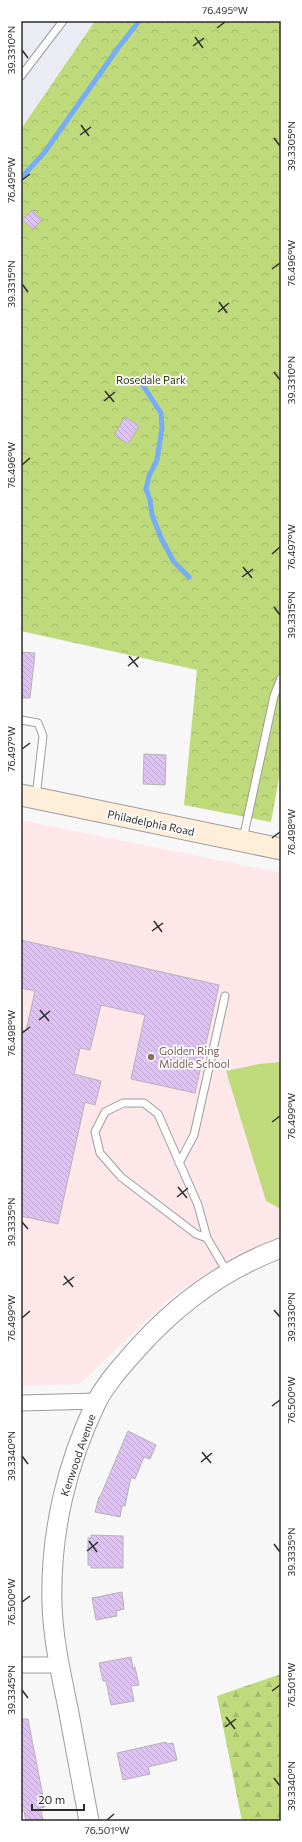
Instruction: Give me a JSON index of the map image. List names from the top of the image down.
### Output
{
  "streets": {
    "main road": ["Philadelphia Road"],
    "street": ["Kenwood Avenue"]
  },
  "parks": ["Rosedale Park"],
  "places": ["Golden Ring Middle School"],
  "scale_bar": "20 m",
  "coordinates": [
    "76.495°W",
    "39.3310°N",
    "39.3305°N",
    "76.496°W",
    "39.3315°N",
    "76.497°W",
    "76.498°W",
    "76.499°W",
    "39.3335°N",
    "39.3330°N",
    "76.500°W",
    "39.3340°N",
    "76.501°W",
    "39.3345°N"
  ]
}
